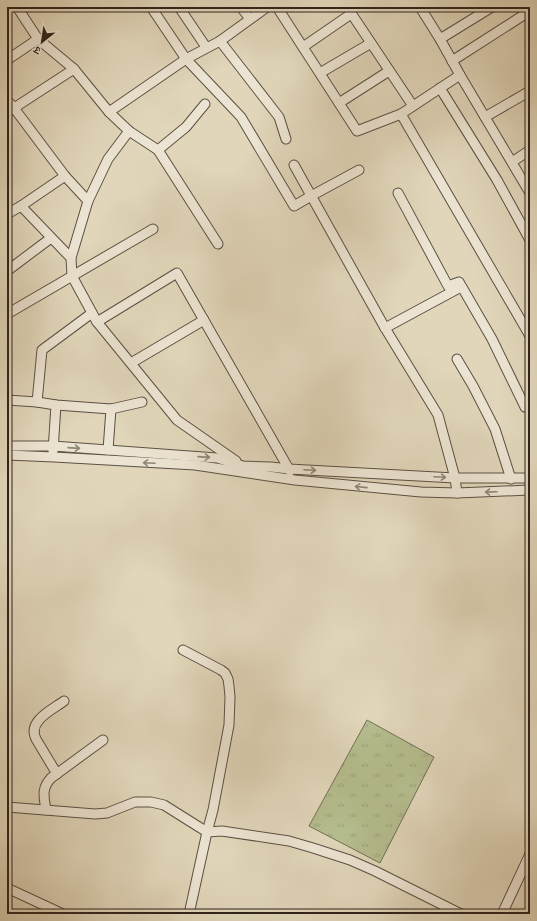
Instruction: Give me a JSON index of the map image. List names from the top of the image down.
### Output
{
  "north": "bottom left"
}
